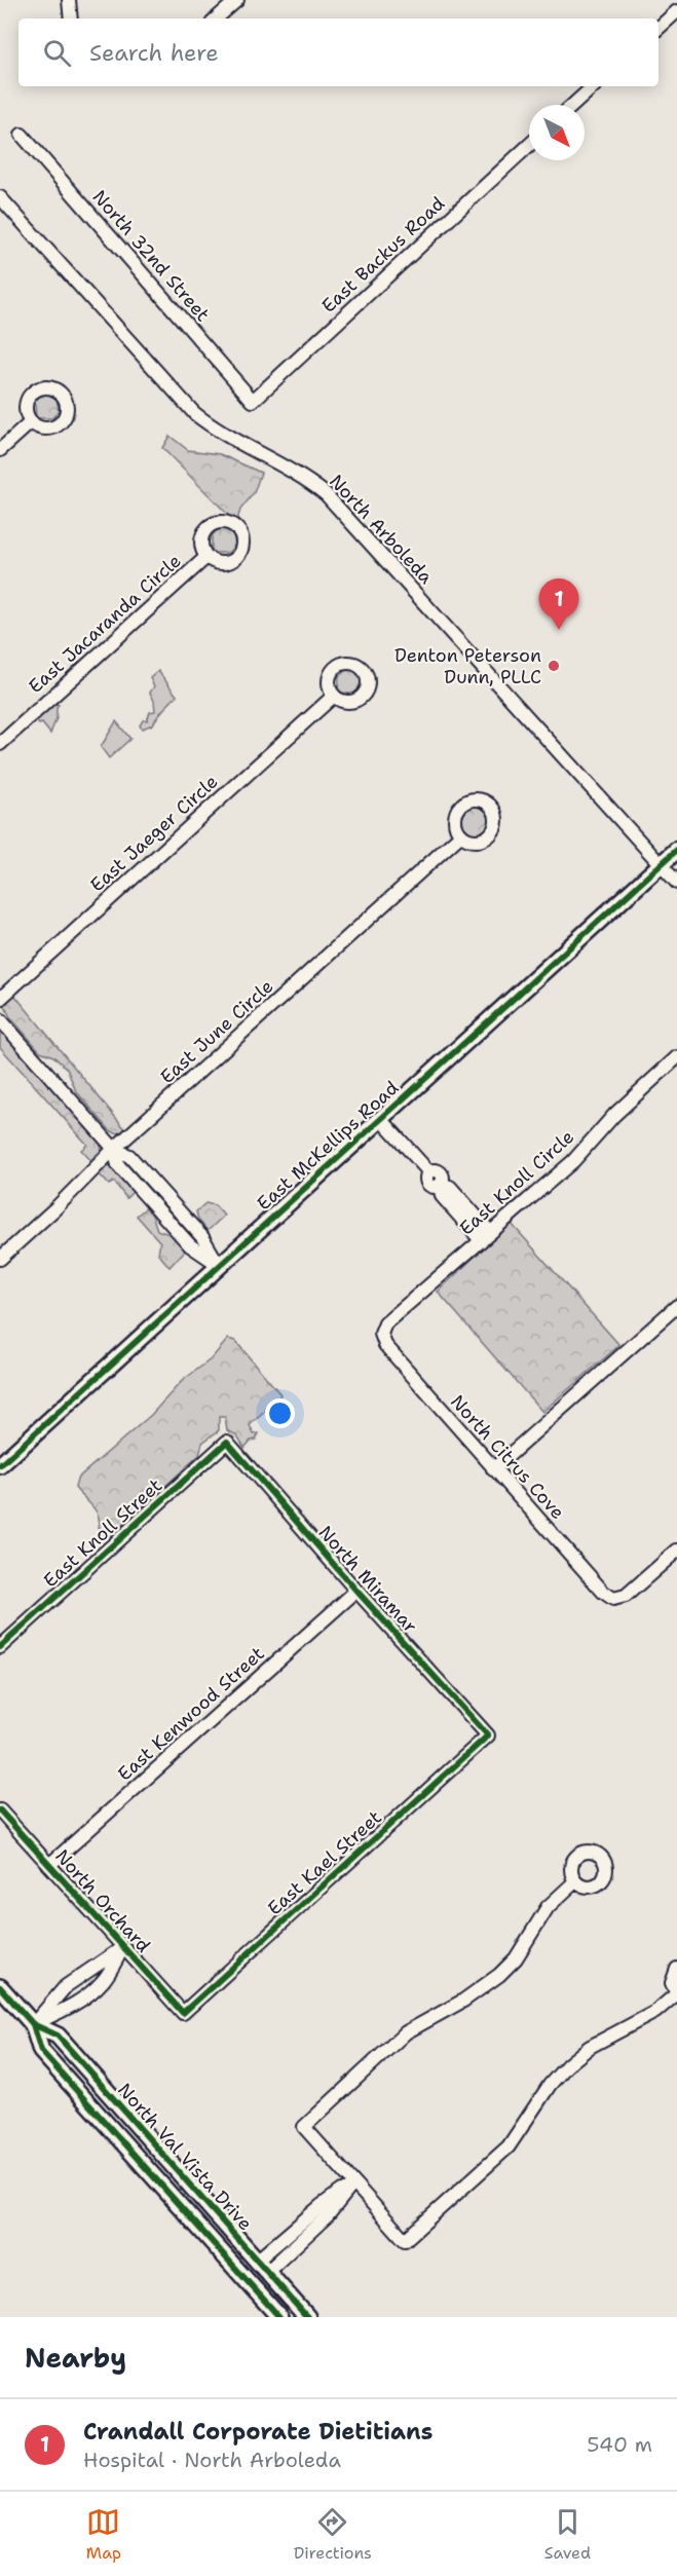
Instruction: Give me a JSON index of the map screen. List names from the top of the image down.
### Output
{
  "streets": {
    "main road": ["East McKellips Road", "North Val Vista Drive"],
    "street": [
      "East Backus Road",
      "North 32nd Street",
      "North Arboleda",
      "East Jacaranda Circle",
      "East Jaeger Circle",
      "East June Circle",
      "East Knoll Circle",
      "North Citrus Cove",
      "East Knoll Street",
      "North Miramar",
      "East Kenwood Street",
      "East Kael Street",
      "North Orchard"
    ]
  },
  "crossings": [
    ["East Backus Road", "North 32nd Street"],
    ["North Arboleda", "East McKellips Road"],
    ["East Knoll Circle", "North Citrus Cove"],
    ["East Knoll Street", "North Miramar"],
    ["North Miramar", "East Kenwood Street"],
    ["North Miramar", "East Kael Street"],
    ["East Kenwood Street", "North Orchard"],
    ["East Kael Street", "North Orchard"]
  ],
  "places": ["Denton Peterson Dunn, PLLC"],
  "north": "bottom right",
  "page": {
    "search": "Search here",
    "pins": "1",
    "heading": "Nearby",
    "list": [
      {
        "mark": "1",
        "name": "Crandall Corporate Dietitians",
        "note": "Hospital · North Arboleda",
        "value": "540 m"
      }
    ],
    "nav": ["Map", "Directions", "Saved"]
  }
}
